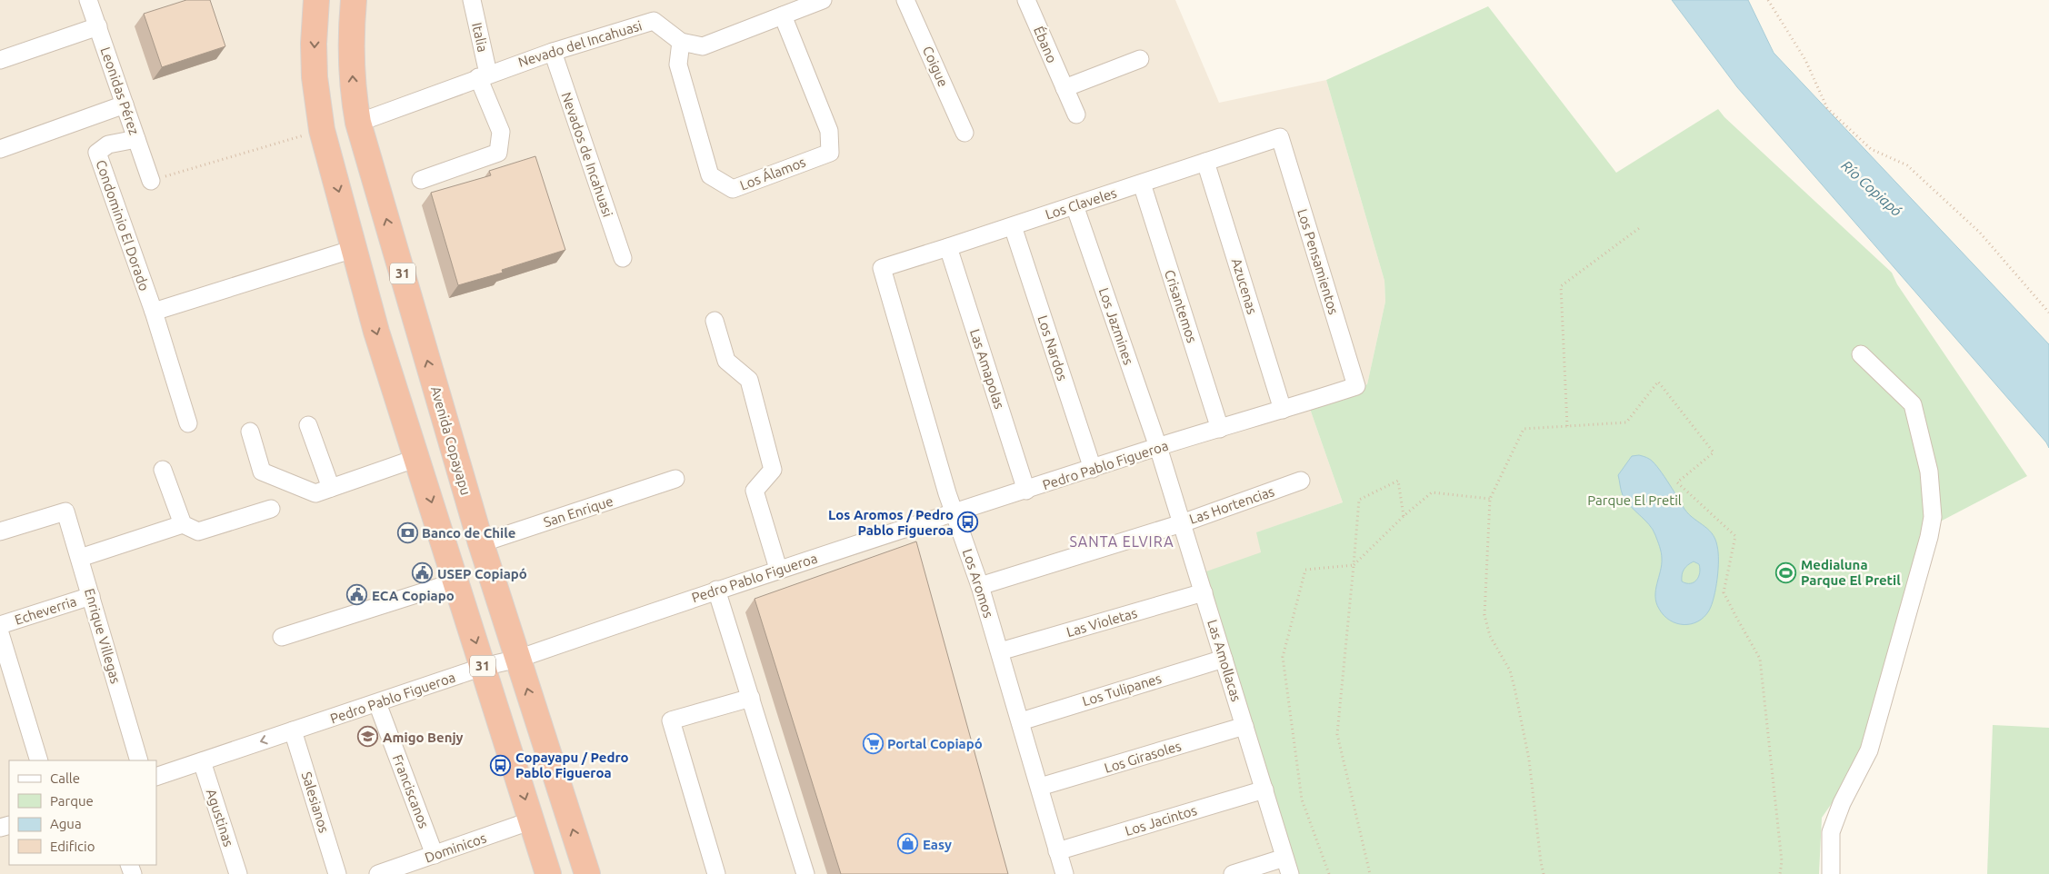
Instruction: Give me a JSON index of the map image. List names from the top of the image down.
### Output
{
  "streets": {
    "highway": ["31", "Avenida Copayapu"],
    "street": [
      "Italia",
      "Nevado del Incahuasi",
      "Ébano",
      "Coigue",
      "Leonidas Pérez",
      "Nevados de Incahuasi",
      "Los Álamos",
      "Los Claveles",
      "Condominio El Dorado",
      "Los Pensamientos",
      "Azucenas",
      "Crisantemos",
      "Los Jazmines",
      "Los Nardos",
      "Las Amapolas",
      "Pedro Pablo Figueroa",
      "Las Hortencias",
      "San Enrique",
      "Los Aromos",
      "Echeverria",
      "Las Violetas",
      "Enrique Villegas",
      "Las Amollacas",
      "Los Tulipanes",
      "Los Girasoles",
      "Franciscanos",
      "Salesianos",
      "Agustinas",
      "Los Jacintos",
      "Dominicos"
    ]
  },
  "crossings": [
    ["Italia", "Nevado del Incahuasi"],
    ["Nevado del Incahuasi", "Nevados de Incahuasi"],
    ["Nevado del Incahuasi", "Los Álamos"],
    ["Nevado del Incahuasi", "Avenida Copayapu"],
    ["Leonidas Pérez", "Condominio El Dorado"],
    ["Los Claveles", "Los Pensamientos"],
    ["Los Claveles", "Azucenas"],
    ["Los Claveles", "Crisantemos"],
    ["Los Claveles", "Los Jazmines"],
    ["Los Claveles", "Los Nardos"],
    ["Los Claveles", "Las Amapolas"],
    ["Los Claveles", "Los Aromos"],
    ["Los Pensamientos", "Pedro Pablo Figueroa"],
    ["31", "Pedro Pablo Figueroa"],
    ["31", "Dominicos"],
    ["Azucenas", "Pedro Pablo Figueroa"],
    ["Crisantemos", "Pedro Pablo Figueroa"],
    ["Los Jazmines", "Pedro Pablo Figueroa"],
    ["Los Jazmines", "Las Amollacas"],
    ["Los Nardos", "Pedro Pablo Figueroa"],
    ["Las Amapolas", "Pedro Pablo Figueroa"],
    ["Avenida Copayapu", "Pedro Pablo Figueroa"],
    ["Avenida Copayapu", "San Enrique"],
    ["Pedro Pablo Figueroa", "Los Aromos"],
    ["Pedro Pablo Figueroa", "Las Amollacas"],
    ["Pedro Pablo Figueroa", "Franciscanos"],
    ["Pedro Pablo Figueroa", "Salesianos"],
    ["Pedro Pablo Figueroa", "Agustinas"],
    ["Las Hortencias", "Los Aromos"],
    ["Las Hortencias", "Las Amollacas"],
    ["Los Aromos", "Las Violetas"],
    ["Los Aromos", "Los Tulipanes"],
    ["Los Aromos", "Los Girasoles"],
    ["Los Aromos", "Los Jacintos"],
    ["Echeverria", "Enrique Villegas"],
    ["Las Violetas", "Las Amollacas"],
    ["Las Amollacas", "Los Tulipanes"],
    ["Las Amollacas", "Los Girasoles"],
    ["Las Amollacas", "Los Jacintos"],
    ["Franciscanos", "Dominicos"]
  ],
  "districts": ["SANTA ELVIRA"],
  "water": ["Río Copiapó"],
  "parks": ["Parque El Pretil"],
  "places": {
    "bus stop": ["Los Aromos / Pedro Pablo Figueroa", "Copayapu / Pedro Pablo Figueroa"],
    "bank": ["Banco de Chile"],
    "sports": ["Medialuna Parque El Pretil"],
    "public building": ["USEP Copiapó", "ECA Copiapo"],
    "school or university": ["Amigo Benjy"],
    "supermarket": ["Portal Copiapó"],
    "shop": ["Easy"]
  },
  "legend": [
    "Calle",
    "Parque",
    "Agua",
    "Edificio"
  ]
}
